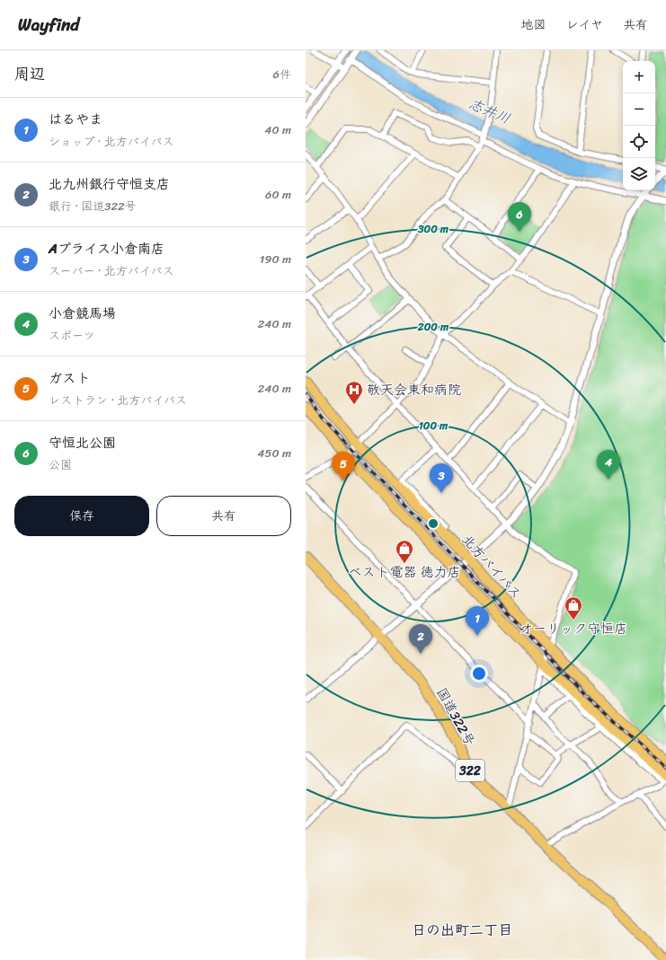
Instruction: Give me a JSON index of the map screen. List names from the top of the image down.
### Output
{
  "streets": {
    "highway": ["北方バイパス", "国道322号", "322"]
  },
  "districts": ["日の出町二丁目"],
  "water": ["志井川"],
  "places": {
    "hospital": ["敬天会東和病院"],
    "shop": ["ベスト電器 徳力店", "オーリック守恒店"]
  },
  "page": {
    "header": "Wayfind",
    "nav": ["地図", "レイヤ", "共有"],
    "heading": ["周辺", "6件"],
    "map_buttons": ["+", "−"],
    "list": [
      {
        "mark": "1",
        "name": "はるやま",
        "note": "ショップ · 北方バイパス",
        "value": "40 m"
      },
      {
        "mark": "2",
        "name": "北九州銀行守恒支店",
        "note": "銀行 · 国道322号",
        "value": "60 m"
      },
      {
        "mark": "3",
        "name": "Aプライス小倉南店",
        "note": "スーパー · 北方バイパス",
        "value": "190 m"
      },
      {
        "mark": "4",
        "name": "小倉競馬場",
        "note": "スポーツ",
        "value": "240 m"
      },
      {
        "mark": "5",
        "name": "ガスト",
        "note": "レストラン · 北方バイパス",
        "value": "240 m"
      },
      {
        "mark": "6",
        "name": "守恒北公園",
        "note": "公園",
        "value": "450 m"
      }
    ],
    "pins": [
      "6",
      "4",
      "5",
      "3",
      "1",
      "2"
    ],
    "buttons": ["保存", "共有"]
  },
  "rings": ["300 m", "200 m", "100 m"]
}
